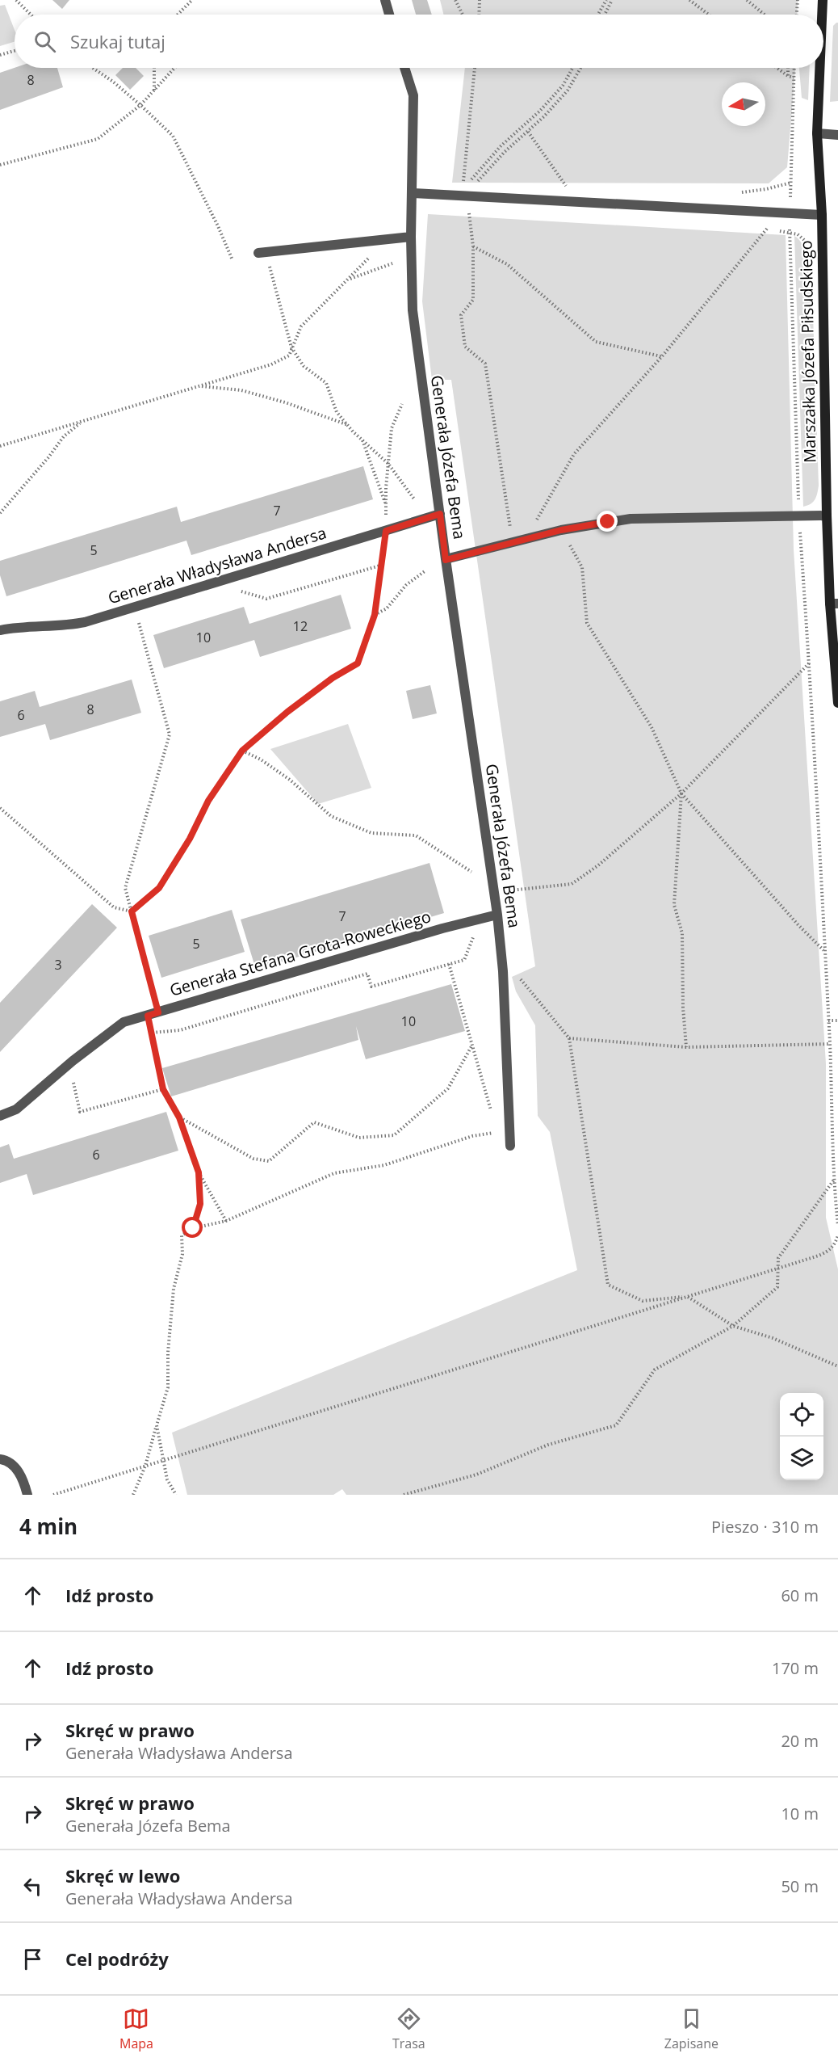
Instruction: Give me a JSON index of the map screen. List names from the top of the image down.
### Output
{
  "streets": {
    "street": [
      "Marszałka Józefa Piłsudskiego",
      "Generała Józefa Bema",
      "Generała Władysława Andersa",
      "Generała Stefana Grota-Roweckiego"
    ]
  },
  "crossings": [
    ["Generała Józefa Bema", "Generała Władysława Andersa"],
    ["Generała Józefa Bema", "Generała Stefana Grota-Roweckiego"]
  ],
  "house_numbers": [
    "8",
    "7",
    "5",
    "12",
    "10",
    "8",
    "6",
    "7",
    "5",
    "3",
    "10",
    "6"
  ],
  "north": "left",
  "page": {
    "search": "Szukaj tutaj",
    "heading": ["4 min", "Pieszo · 310 m"],
    "list": [
      ["Idź prosto", "60 m"],
      ["Idź prosto", "170 m"],
      ["Skręć w prawo", "Generała Władysława Andersa", "20 m"],
      ["Skręć w prawo", "Generała Józefa Bema", "10 m"],
      ["Skręć w lewo", "Generała Władysława Andersa", "50 m"],
      "Cel podróży"
    ],
    "nav": ["Mapa", "Trasa", "Zapisane"]
  }
}
